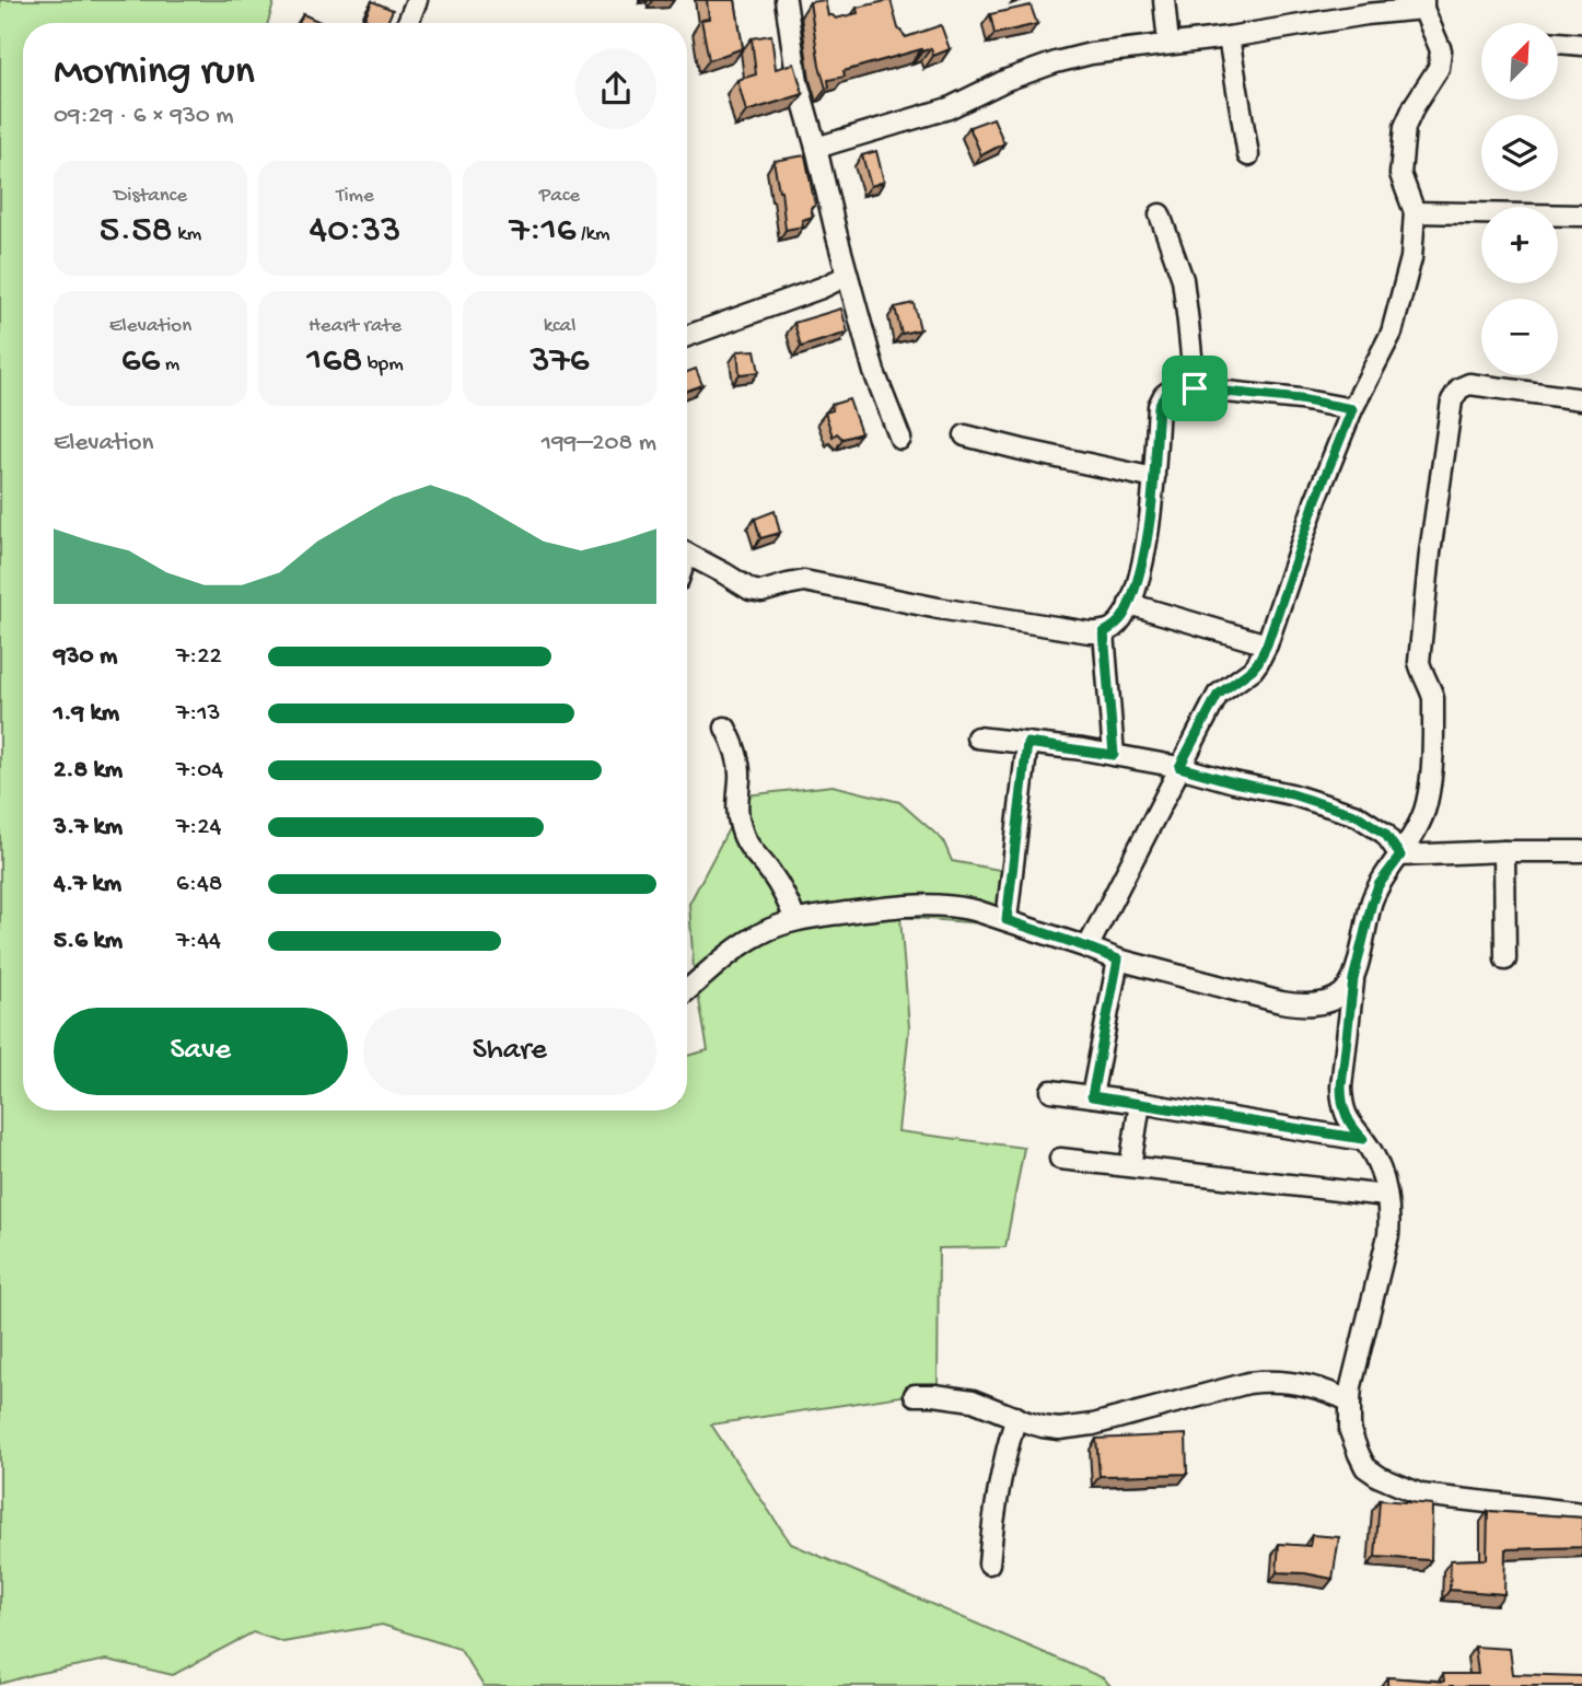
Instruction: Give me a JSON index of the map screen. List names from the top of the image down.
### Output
{
  "north": "top right",
  "page": {
    "map_buttons": ["+", "−"],
    "heading": ["Morning run", "09:29 · 6 × 930 m"],
    "stats": [
      ["Distance", "5.58 km"],
      ["Time", "40:33"],
      ["Pace", "7:16 /km"],
      ["Elevation", "66 m"],
      ["Heart rate", "168 bpm"],
      ["kcal", "376"]
    ],
    "chart": ["Elevation", "199–208 m"],
    "list": [
      {
        "name": "930 m",
        "note": "7:22"
      },
      {
        "name": "1.9 km",
        "note": "7:13"
      },
      {
        "name": "2.8 km",
        "note": "7:04"
      },
      {
        "name": "3.7 km",
        "note": "7:24"
      },
      {
        "name": "4.7 km",
        "note": "6:48"
      },
      {
        "name": "5.6 km",
        "note": "7:44"
      }
    ],
    "buttons": ["Save", "Share"]
  }
}
